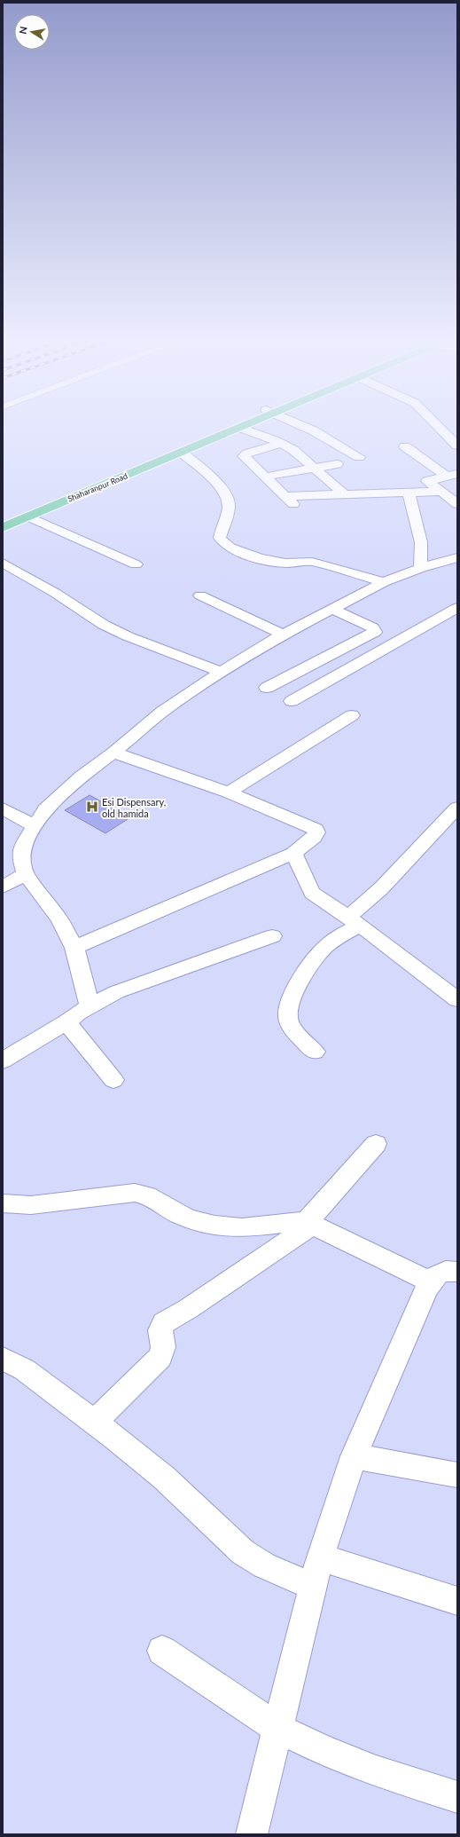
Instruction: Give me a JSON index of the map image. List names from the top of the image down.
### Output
{
  "streets": {
    "main road": ["Shaharanpur Road"]
  },
  "places": {
    "hospital": ["Esi Dispensary, old hamida"]
  },
  "north": "left"
}
